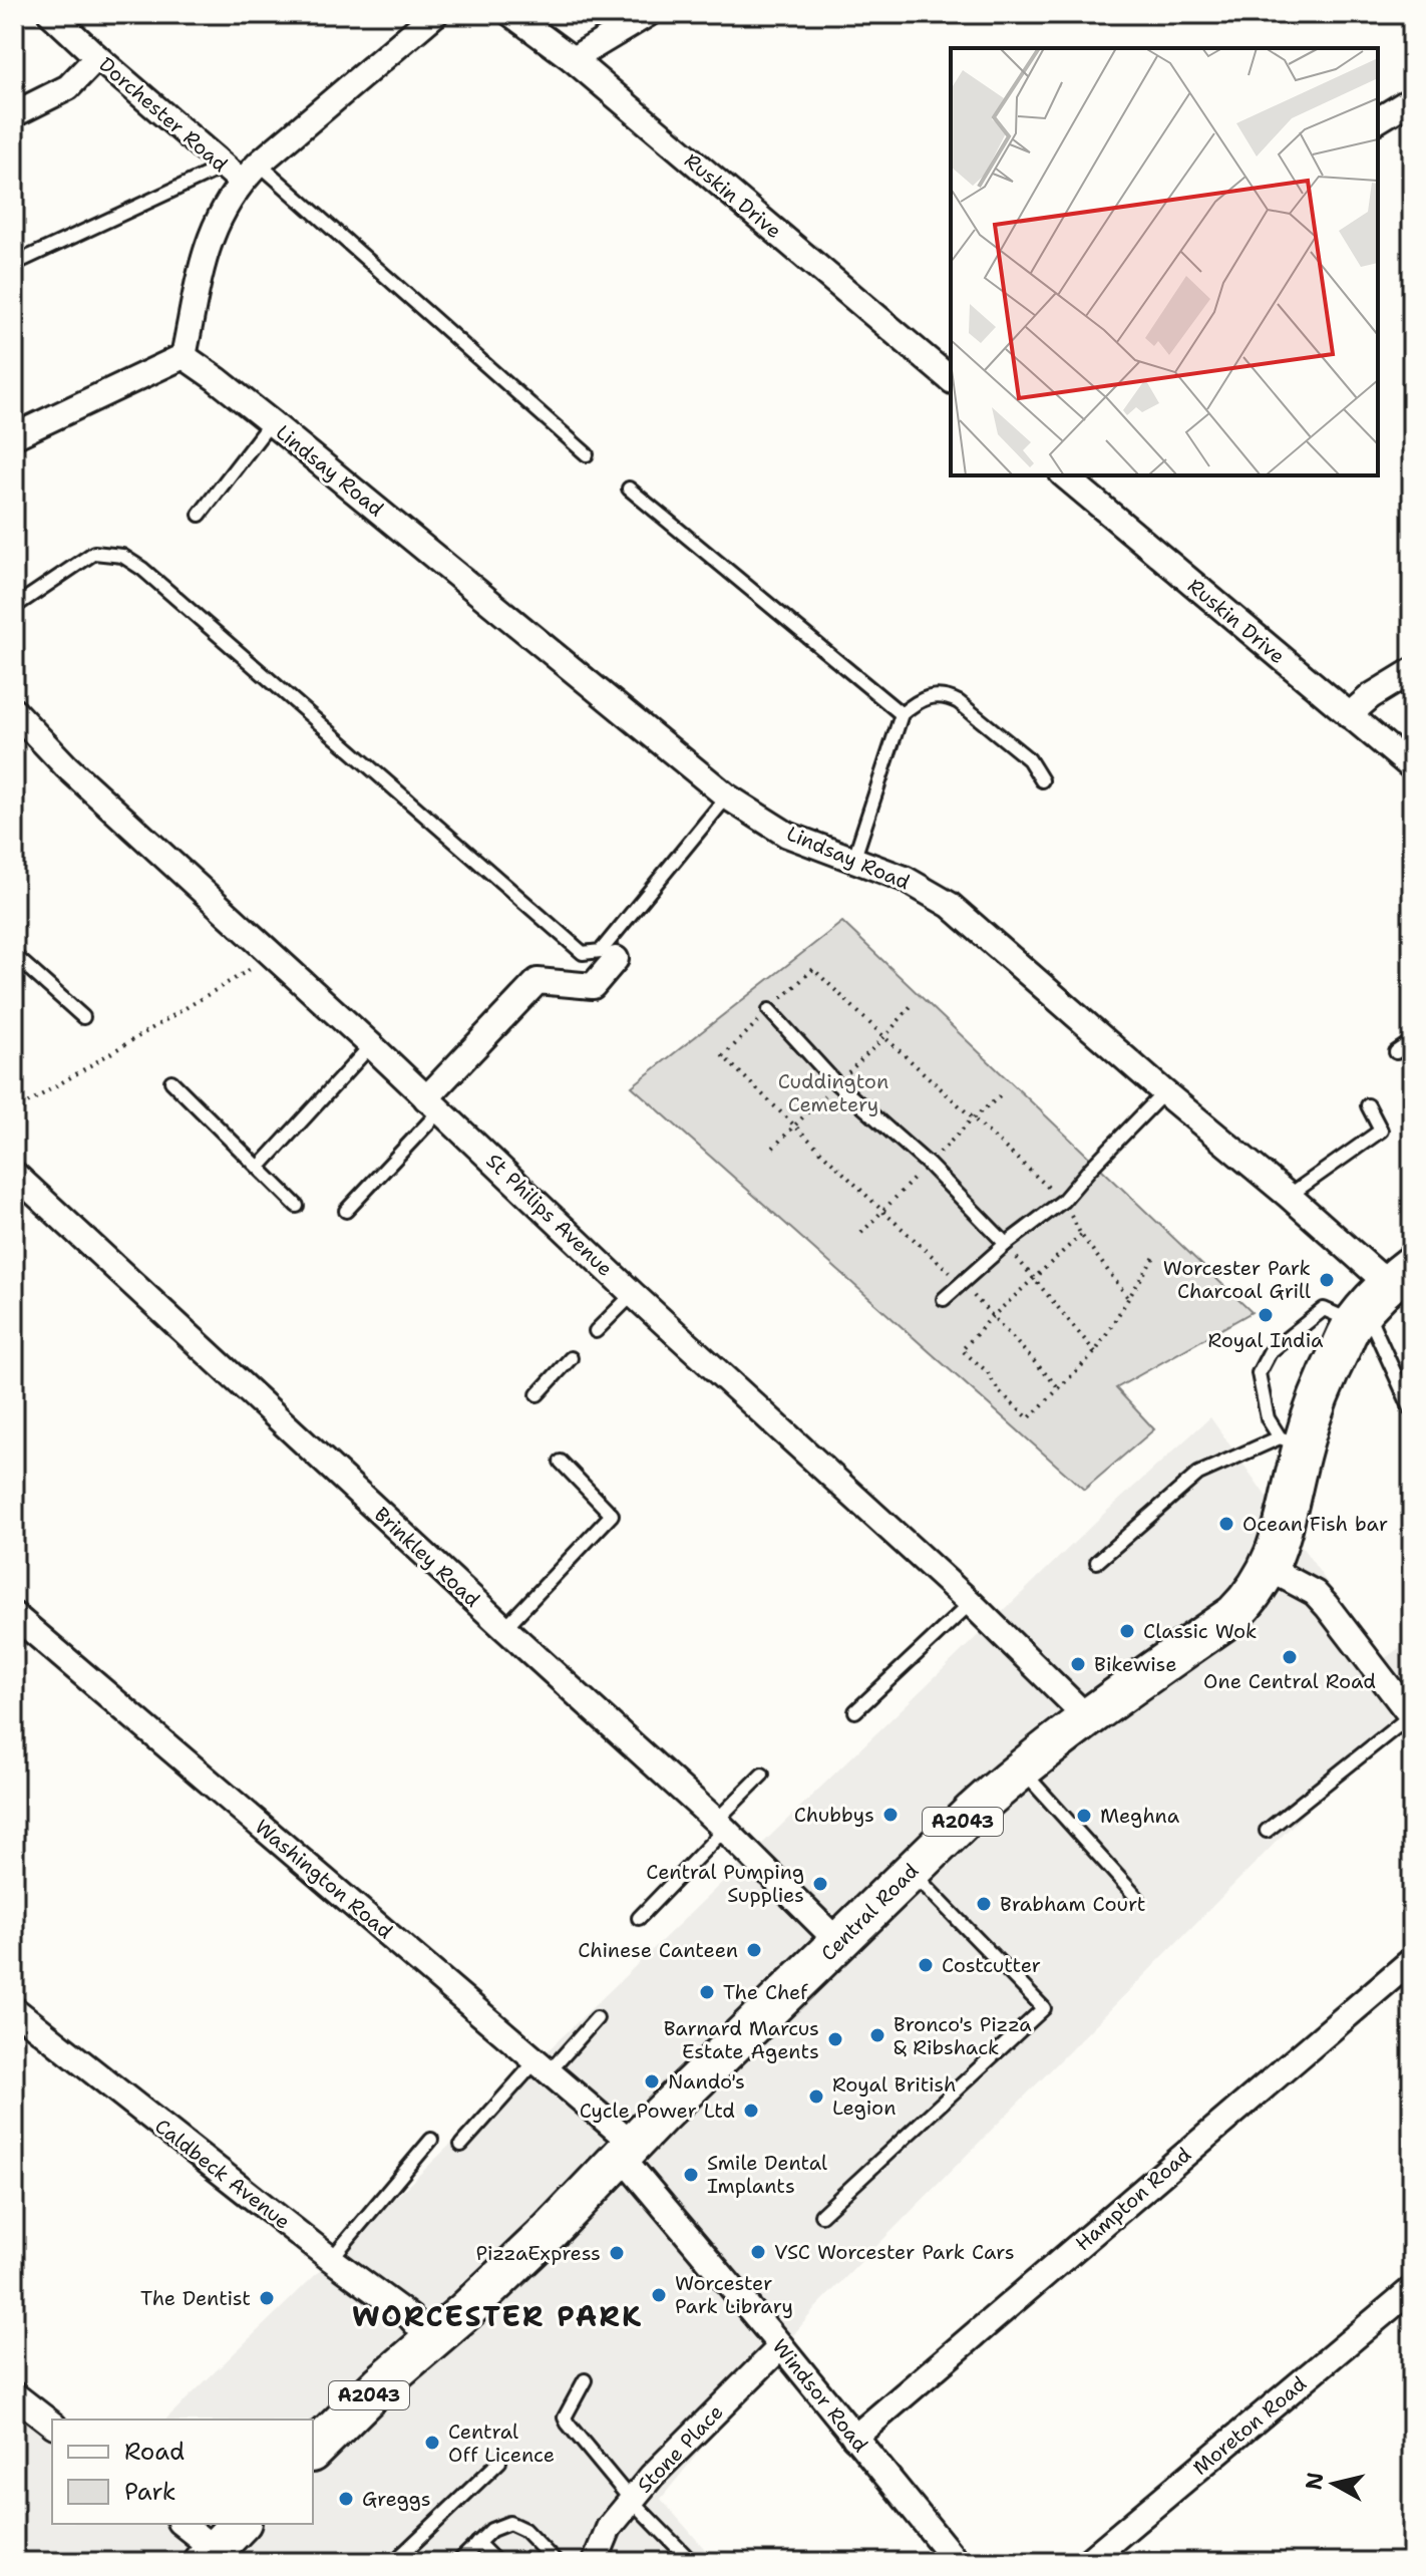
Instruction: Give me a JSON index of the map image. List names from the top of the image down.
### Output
{
  "streets": {
    "main road": ["A2043", "Central Road"],
    "street": [
      "Dorchester Road",
      "Ruskin Drive",
      "Lindsay Road",
      "St Philips Avenue",
      "Brinkley Road",
      "Washington Road",
      "Caldbeck Avenue",
      "Hampton Road",
      "Windsor Road",
      "Moreton Road",
      "Stone Place"
    ]
  },
  "crossings": [
    ["Lindsay Road", "Central Road"],
    ["St Philips Avenue", "Central Road"],
    ["Brinkley Road", "Central Road"],
    ["Washington Road", "Central Road"],
    ["Washington Road", "Windsor Road"],
    ["Central Road", "Caldbeck Avenue"],
    ["Central Road", "Windsor Road"],
    ["Hampton Road", "Windsor Road"],
    ["Windsor Road", "Stone Place"]
  ],
  "districts": ["WORCESTER PARK"],
  "parks": ["Cuddington Cemetery"],
  "places": [
    "Worcester Park Charcoal Grill",
    "Royal India",
    "Ocean Fish bar",
    "Classic Wok",
    "One Central Road",
    "Bikewise",
    "Chubbys",
    "Meghna",
    "Central Pumping Supplies",
    "Brabham Court",
    "Chinese Canteen",
    "Costcutter",
    "The Chef",
    "Bronco's Pizza & Ribshack",
    "Barnard Marcus Estate Agents",
    "Nando's",
    "Royal British Legion",
    "Cycle Power Ltd",
    "Smile Dental Implants",
    "VSC Worcester Park Cars",
    "PizzaExpress",
    "Worcester Park Library",
    "The Dentist",
    "Central Off Licence",
    "Greggs"
  ],
  "legend": ["Road", "Park"],
  "north": "left"
}
